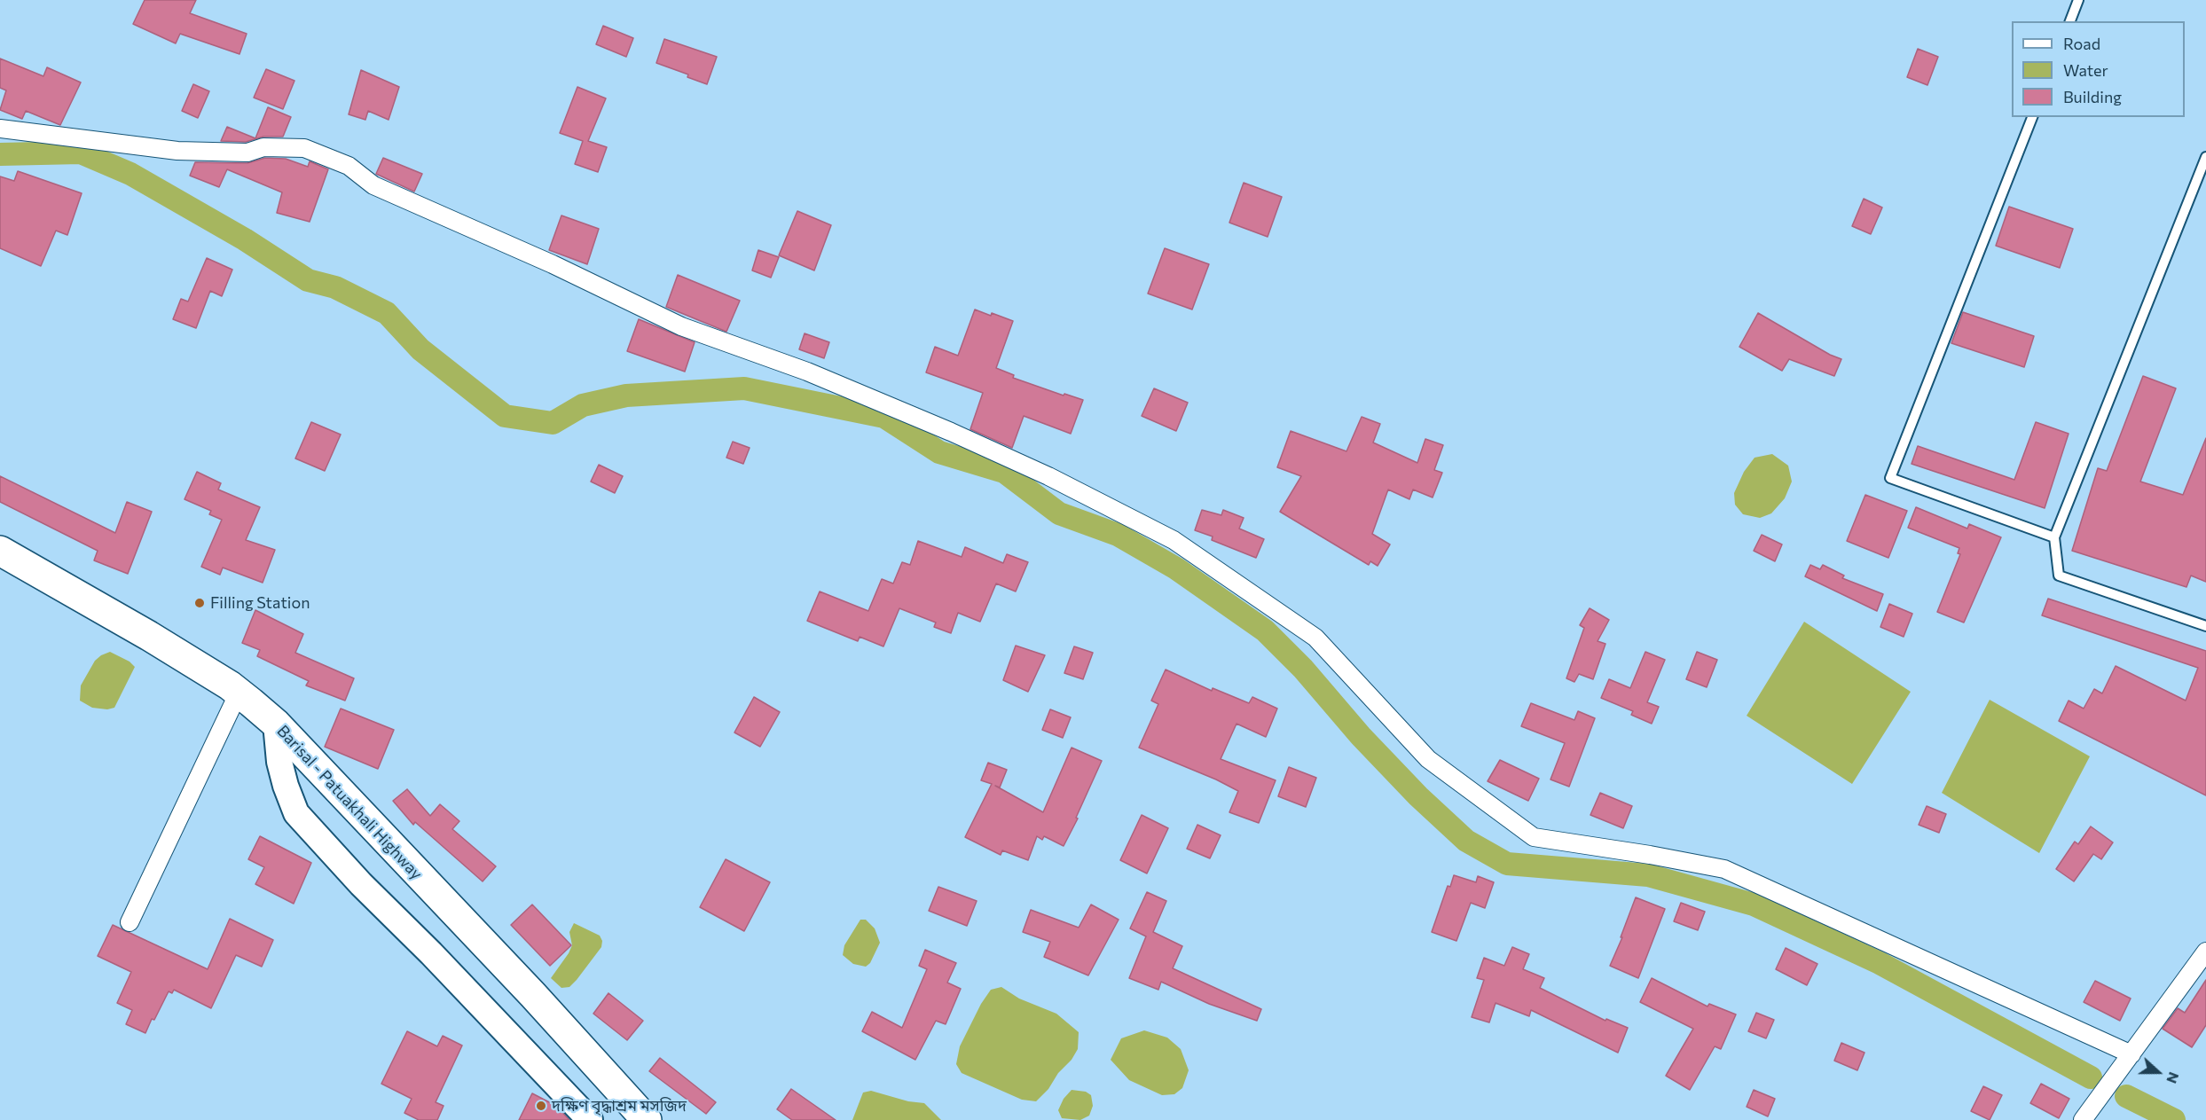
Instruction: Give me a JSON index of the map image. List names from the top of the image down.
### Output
{
  "streets": {
    "highway": ["Barisal - Patuakhali Highway"]
  },
  "places": ["Filling Station", "দক্ষিণ বৃদ্ধাশ্রম মসজিদ"],
  "legend": ["Road", "Water", "Building"],
  "north": "right"
}
